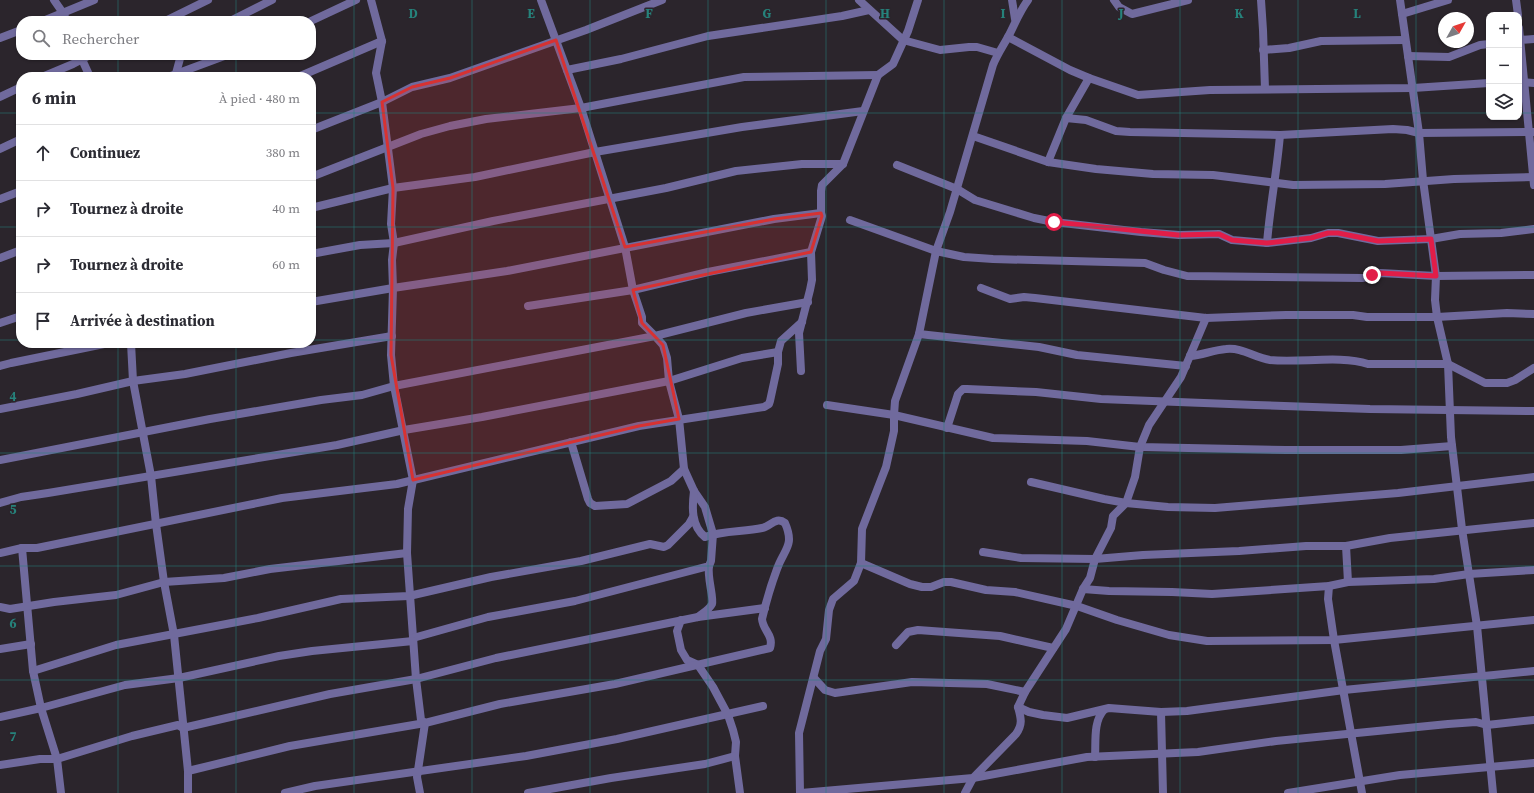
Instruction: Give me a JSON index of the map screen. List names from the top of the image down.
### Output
{
  "north": "top right",
  "page": {
    "map_buttons": ["+", "−"],
    "search": "Rechercher",
    "heading": ["6 min", "À pied · 480 m"],
    "list": [
      ["Continuez", "380 m"],
      ["Tournez à droite", "40 m"],
      ["Tournez à droite", "60 m"],
      "Arrivée à destination"
    ]
  },
  "grid": {
    "columns": [
      "D",
      "E",
      "F",
      "G",
      "H",
      "I",
      "J",
      "K",
      "L"
    ],
    "rows": [
      "4",
      "5",
      "6",
      "7"
    ]
  }
}
